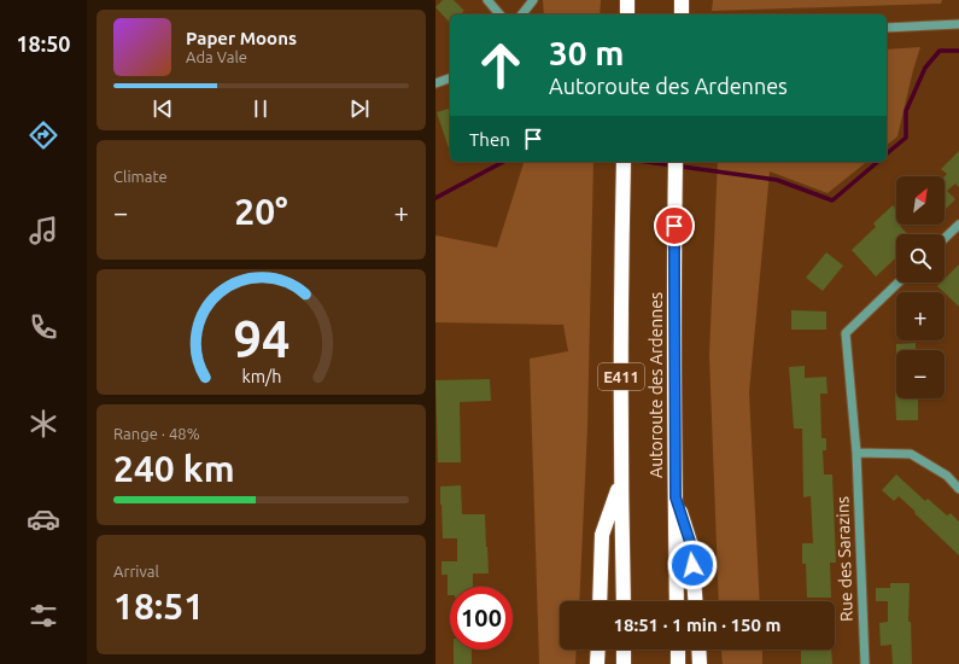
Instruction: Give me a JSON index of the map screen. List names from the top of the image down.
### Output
{
  "streets": {
    "highway": ["E411", "Autoroute des Ardennes"],
    "street": ["Rue des Sarazins"]
  },
  "north": "top right",
  "page": {
    "tabs": "18:50",
    "turn": ["30 m", "Autoroute des Ardennes"],
    "song": ["Paper Moons", "Ada Vale"],
    "then": "Then",
    "tile": [
      "Climate",
      ["Range · 48%", "240 km"],
      ["Arrival", "18:51"]
    ],
    "map_buttons": ["+", "−"],
    "heat": ["−", "20°", "+"],
    "limit": "100",
    "trip": "18:51 · 1 min · 150 m",
    "gauge": ["94", "km/h"]
  }
}
